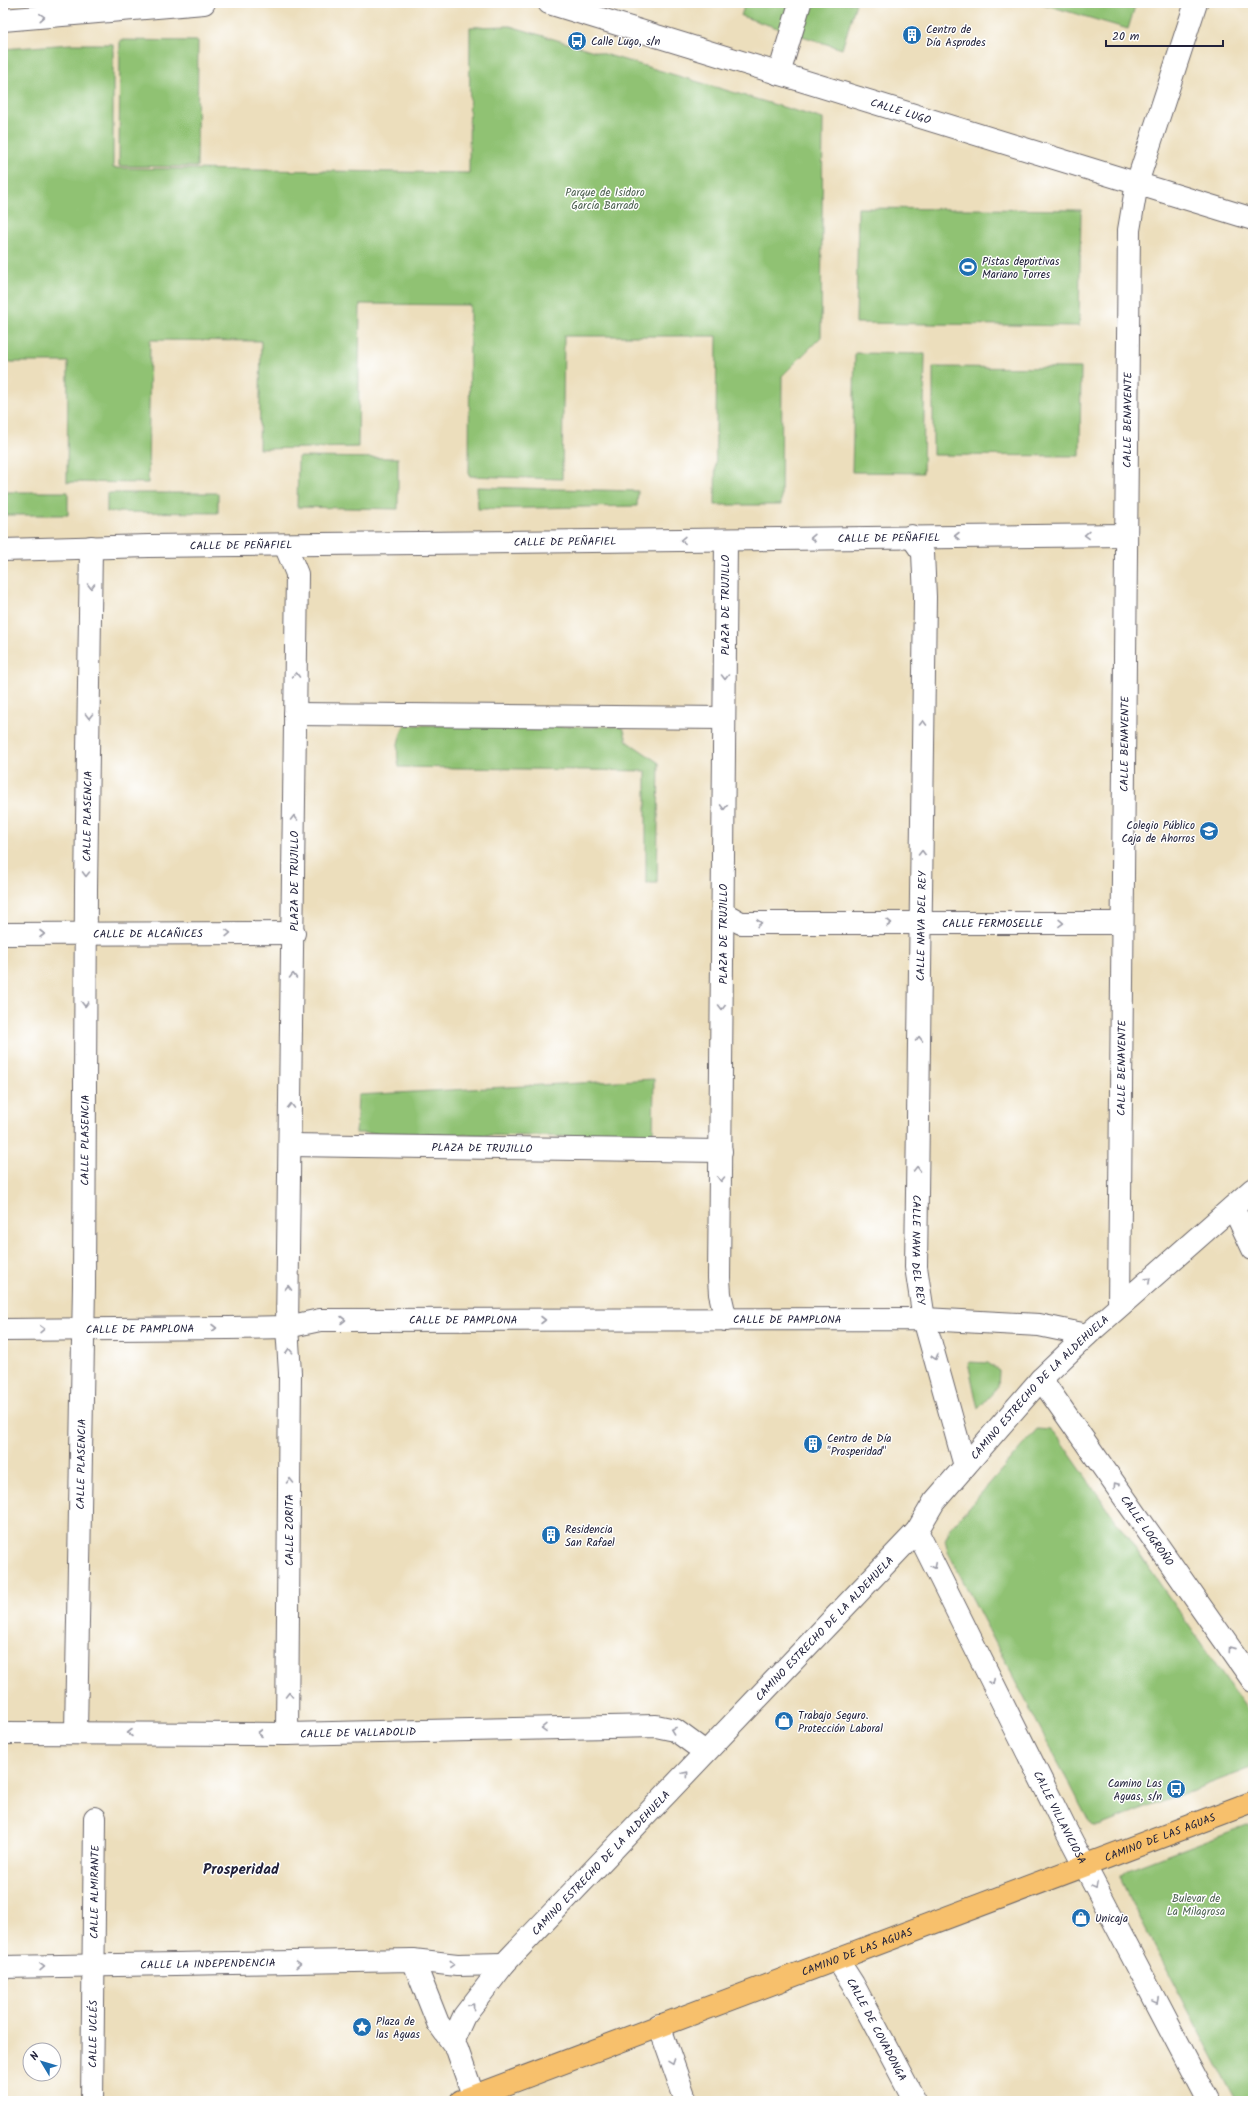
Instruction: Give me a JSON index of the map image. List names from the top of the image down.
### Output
{
  "streets": {
    "main road": ["CAMINO DE LAS AGUAS"],
    "street": [
      "CALLE LUGO",
      "CALLE BENAVENTE",
      "CALLE DE PEÑAFIEL",
      "PLAZA DE TRUJILLO",
      "CALLE PLASENCIA",
      "CALLE FERMOSELLE",
      "CALLE NAVA DEL REY",
      "CALLE DE ALCAÑICES",
      "CALLE DE PAMPLONA",
      "CAMINO ESTRECHO DE LA ALDEHUELA",
      "CALLE ZORITA",
      "CALLE LOGROÑO",
      "CALLE DE VALLADOLID",
      "CALLE VILLAVICIOSA",
      "CALLE ALMIRANTE",
      "CALLE LA INDEPENDENCIA",
      "CALLE DE COVADONGA",
      "CALLE UCLÉS"
    ]
  },
  "crossings": [
    ["CALLE LUGO", "CALLE BENAVENTE"],
    ["CALLE BENAVENTE", "CALLE DE PEÑAFIEL"],
    ["CALLE BENAVENTE", "CALLE FERMOSELLE"],
    ["CALLE BENAVENTE", "CAMINO ESTRECHO DE LA ALDEHUELA"],
    ["CALLE DE PEÑAFIEL", "PLAZA DE TRUJILLO"],
    ["CALLE DE PEÑAFIEL", "CALLE PLASENCIA"],
    ["CALLE DE PEÑAFIEL", "CALLE NAVA DEL REY"],
    ["PLAZA DE TRUJILLO", "CALLE FERMOSELLE"],
    ["PLAZA DE TRUJILLO", "CALLE DE ALCAÑICES"],
    ["PLAZA DE TRUJILLO", "CALLE DE PAMPLONA"],
    ["PLAZA DE TRUJILLO", "CALLE ZORITA"],
    ["CALLE PLASENCIA", "CALLE DE ALCAÑICES"],
    ["CALLE PLASENCIA", "CALLE DE PAMPLONA"],
    ["CALLE PLASENCIA", "CALLE DE VALLADOLID"],
    ["CALLE FERMOSELLE", "CALLE NAVA DEL REY"],
    ["CALLE NAVA DEL REY", "CALLE DE PAMPLONA"],
    ["CALLE DE PAMPLONA", "CAMINO ESTRECHO DE LA ALDEHUELA"],
    ["CALLE DE PAMPLONA", "CALLE ZORITA"],
    ["CAMINO ESTRECHO DE LA ALDEHUELA", "CALLE LOGROÑO"],
    ["CAMINO ESTRECHO DE LA ALDEHUELA", "CALLE DE VALLADOLID"],
    ["CAMINO ESTRECHO DE LA ALDEHUELA", "CALLE VILLAVICIOSA"],
    ["CAMINO ESTRECHO DE LA ALDEHUELA", "CALLE LA INDEPENDENCIA"],
    ["CALLE ZORITA", "CALLE DE VALLADOLID"],
    ["CALLE VILLAVICIOSA", "CAMINO DE LAS AGUAS"],
    ["CAMINO DE LAS AGUAS", "CALLE DE COVADONGA"],
    ["CALLE ALMIRANTE", "CALLE LA INDEPENDENCIA"],
    ["CALLE ALMIRANTE", "CALLE UCLÉS"],
    ["CALLE LA INDEPENDENCIA", "CALLE UCLÉS"]
  ],
  "one_way": [
    "CALLE PLASENCIA",
    "CALLE FERMOSELLE",
    "CALLE NAVA DEL REY",
    "CALLE DE ALCAÑICES",
    "CALLE DE PAMPLONA",
    "CAMINO ESTRECHO DE LA ALDEHUELA",
    "CALLE ZORITA",
    "CALLE LOGROÑO",
    "CALLE DE VALLADOLID",
    "CALLE VILLAVICIOSA",
    "CALLE LA INDEPENDENCIA"
  ],
  "districts": ["Prosperidad"],
  "parks": ["Parque de Isidoro García Barrado", "Bulevar de La Milagrosa"],
  "places": {
    "building": ["Centro de Día Asprodes", "Centro de Día \"Prosperidad\"", "Residencia San Rafael"],
    "bus stop": ["Calle Lugo, s/n", "Camino Las Aguas, s/n"],
    "sports": ["Pistas deportivas Mariano Torres"],
    "school or university": ["Colegio Público Caja de Ahorros"],
    "shop": ["Trabajo Seguro. Protección Laboral", "Unicaja"],
    "place": ["Plaza de las Aguas"]
  },
  "scale_bar": "20 m",
  "north": "top left"
}
